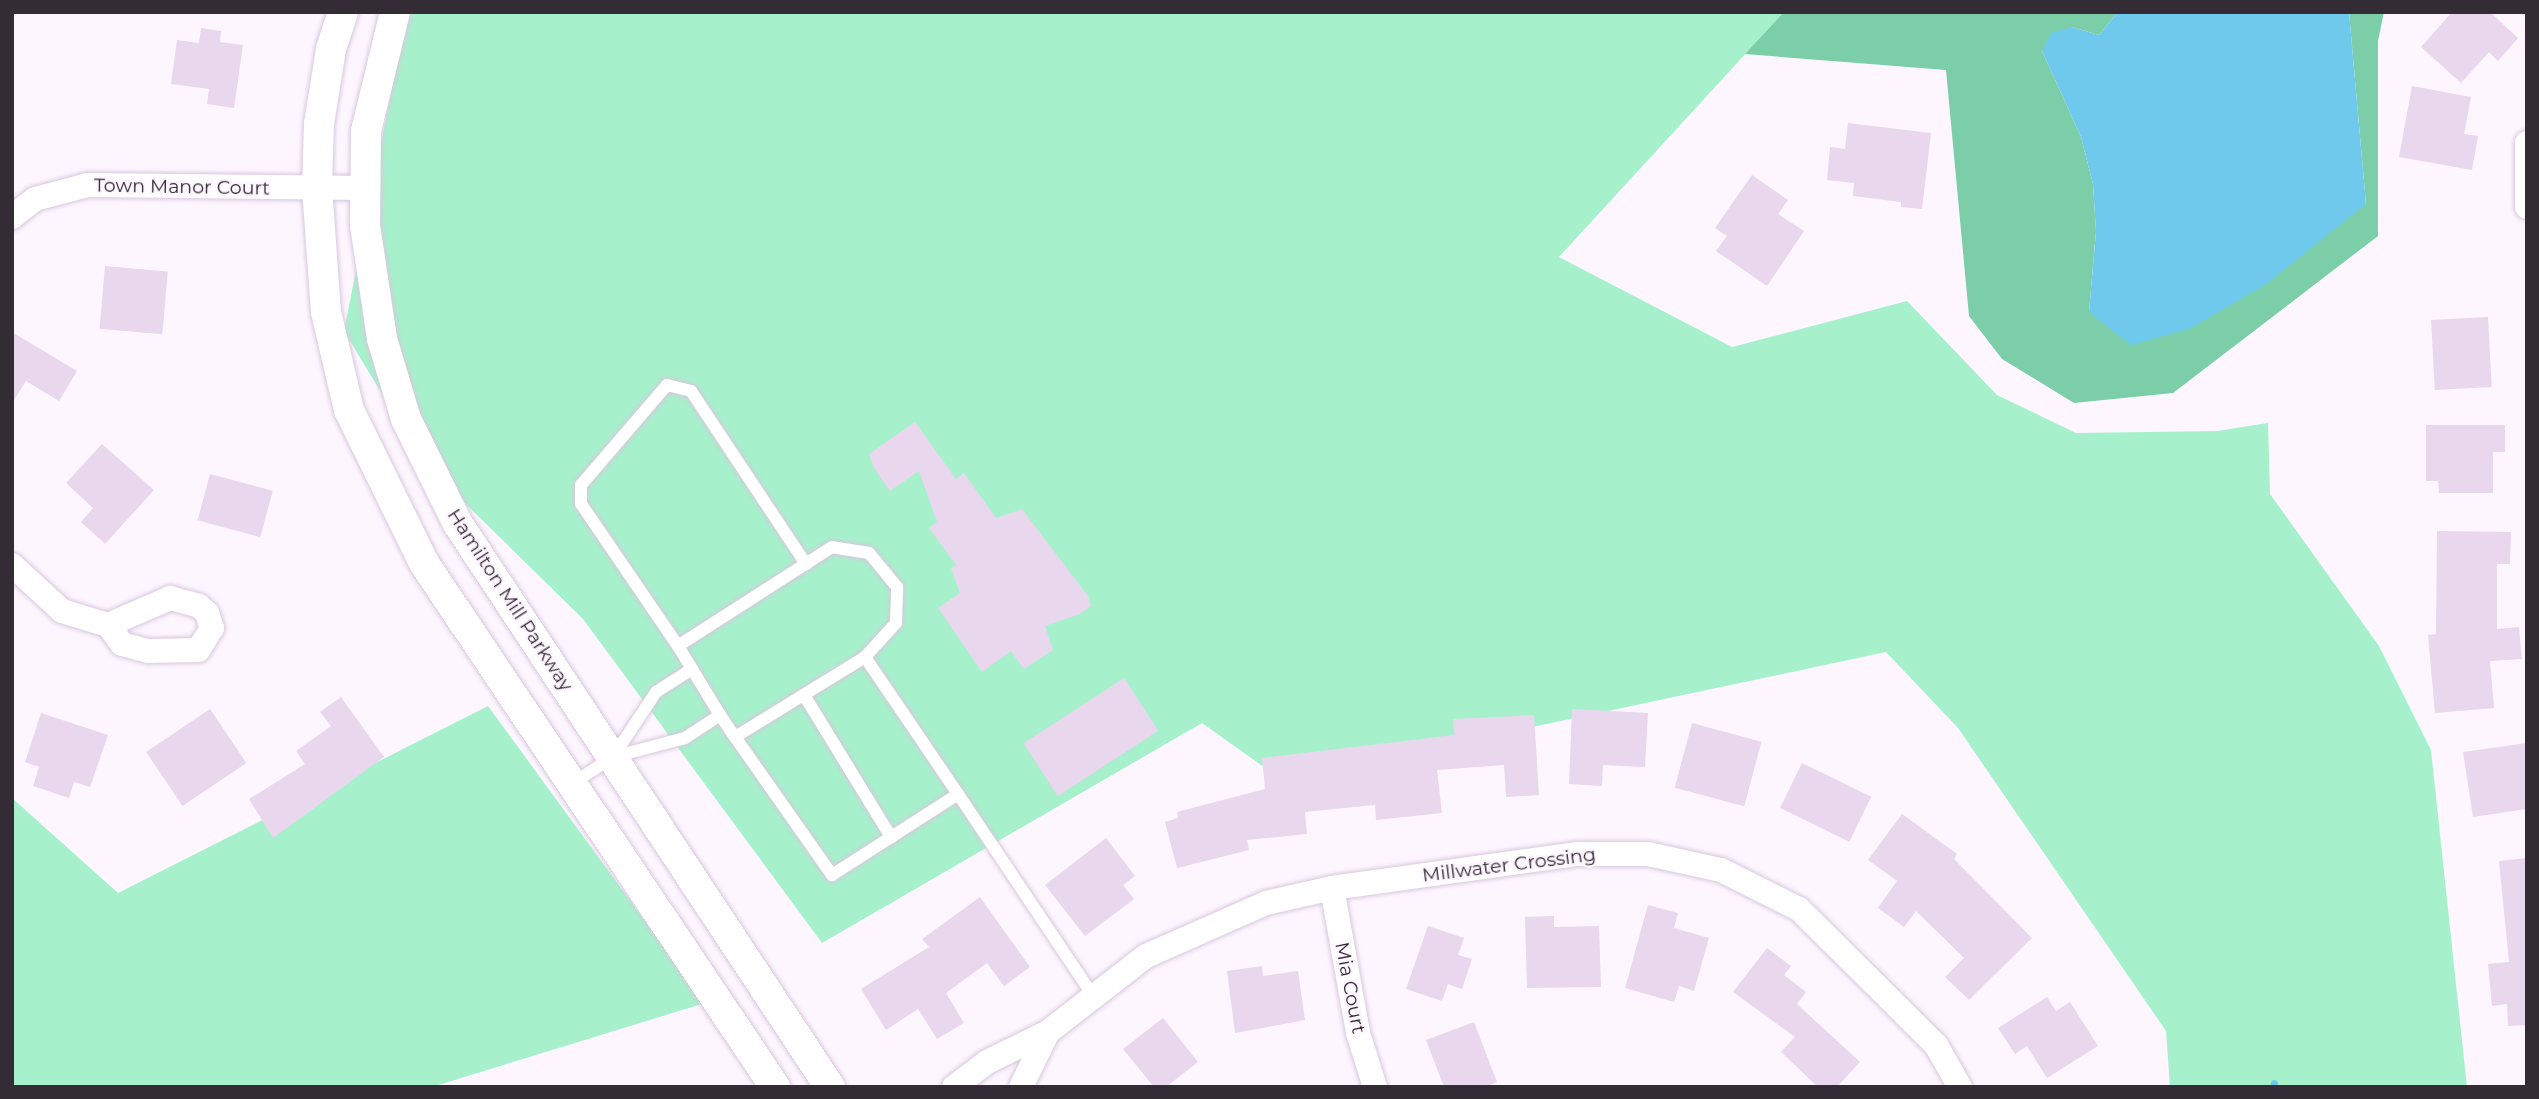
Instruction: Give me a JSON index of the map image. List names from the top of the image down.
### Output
{
  "streets": {
    "street": [
      "Town Manor Court",
      "Hamilton Mill Parkway",
      "Millwater Crossing",
      "Mia Court"
    ]
  },
  "crossings": [
    ["Town Manor Court", "Hamilton Mill Parkway"],
    ["Millwater Crossing", "Mia Court"]
  ]
}
